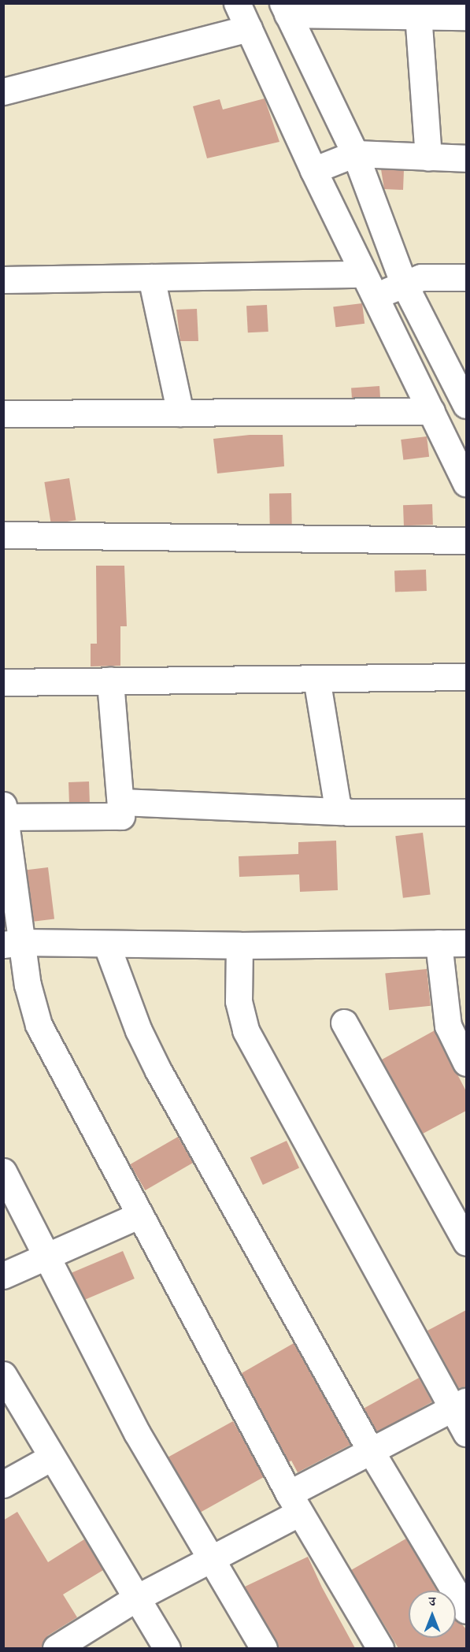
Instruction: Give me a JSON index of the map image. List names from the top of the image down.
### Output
{
  "north": "top"
}
